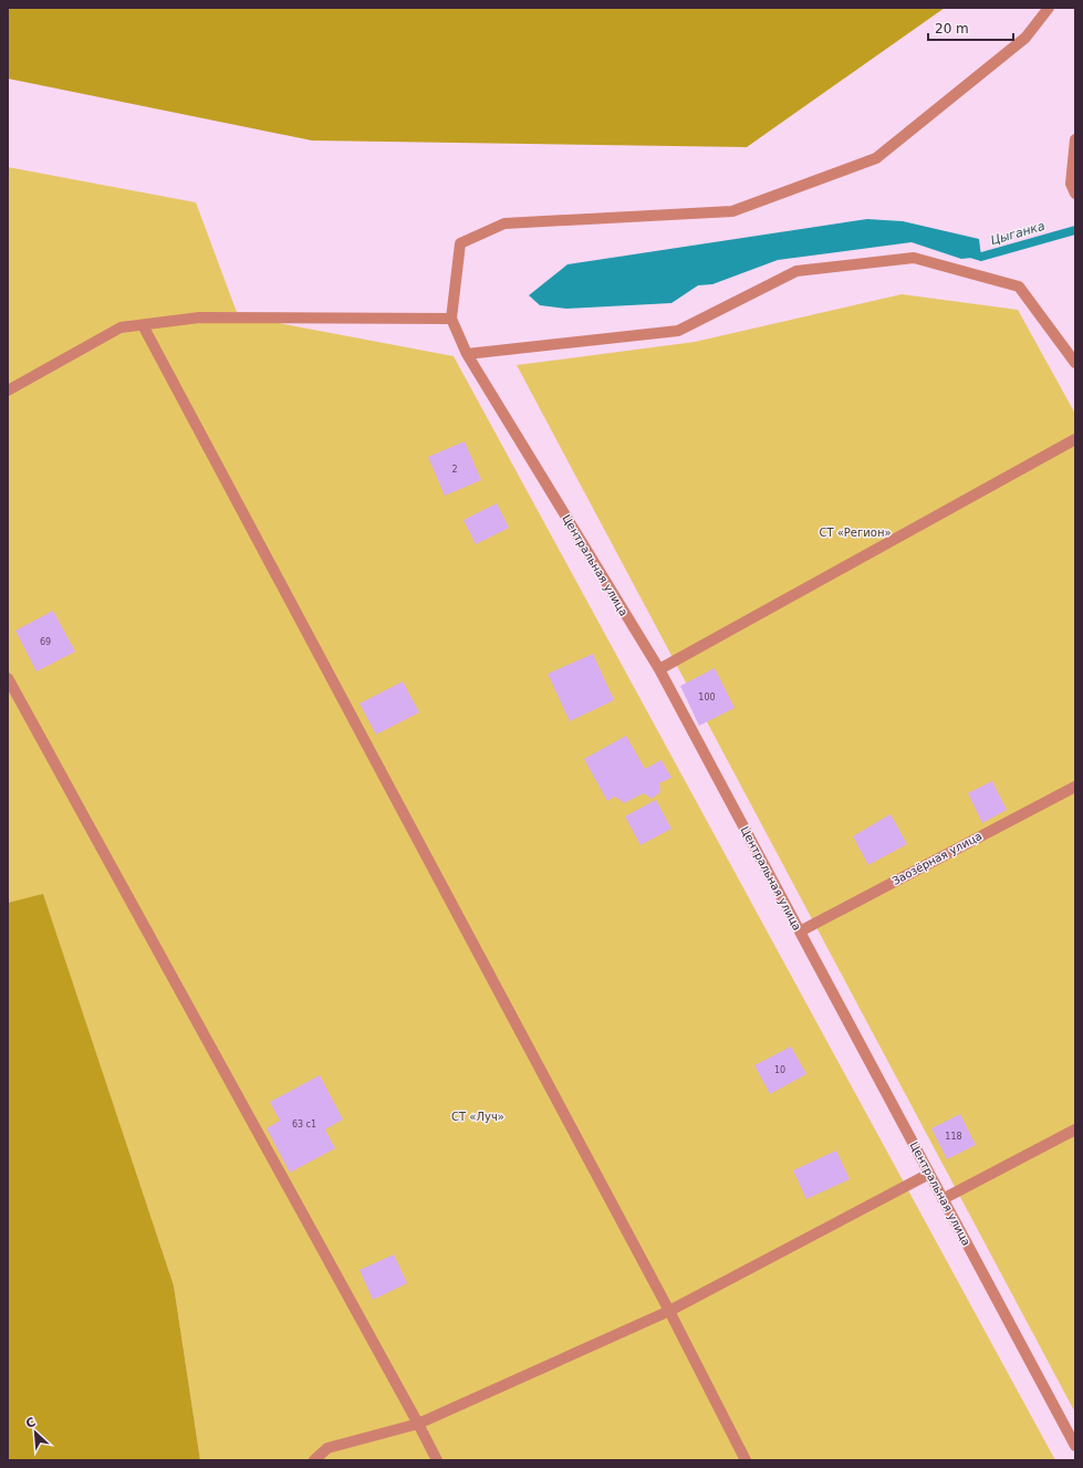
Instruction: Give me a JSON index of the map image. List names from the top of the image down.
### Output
{
  "streets": {
    "street": ["Центральная улица", "Заозёрная улица"]
  },
  "crossings": [
    ["Центральная улица", "Заозёрная улица"]
  ],
  "water": ["Цыганка"],
  "parks": ["СТ «Регион»", "СТ «Луч»"],
  "house_numbers": [
    "2",
    "69",
    "100",
    "10",
    "63 с1",
    "118"
  ],
  "scale_bar": "20 m",
  "north": "top left"
}
